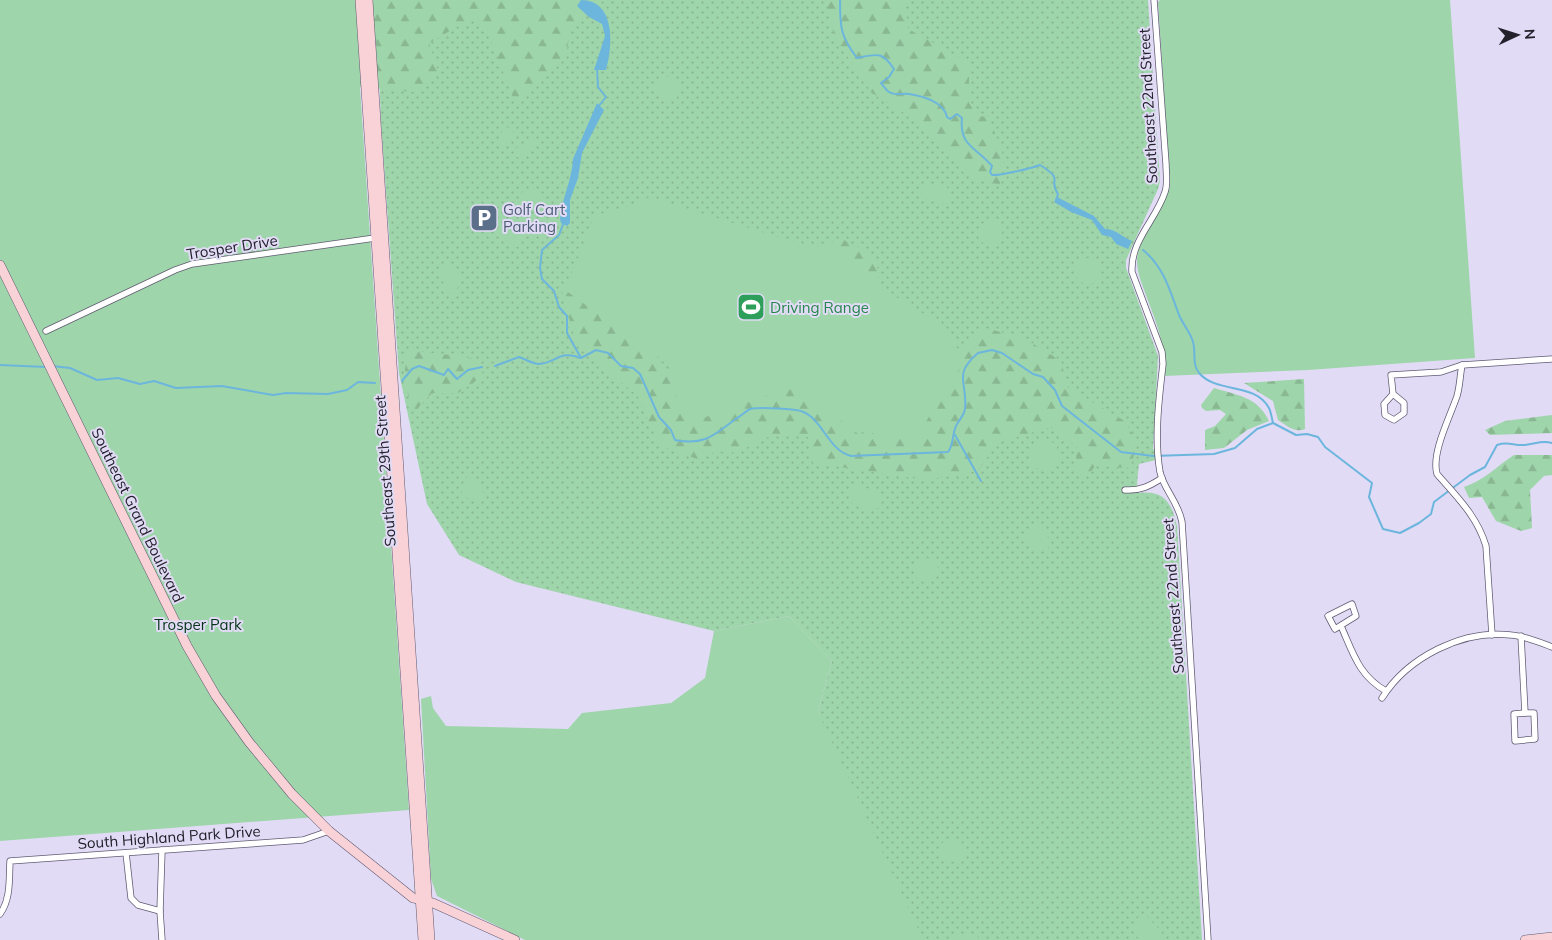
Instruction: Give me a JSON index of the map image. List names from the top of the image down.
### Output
{
  "streets": {
    "main road": ["Southeast 29th Street", "Southeast Grand Boulevard"],
    "street": ["Southeast 22nd Street", "Trosper Drive", "South Highland Park Drive"]
  },
  "crossings": [
    ["Trosper Drive", "Southeast 29th Street"],
    ["Southeast 29th Street", "Southeast Grand Boulevard"],
    ["Southeast Grand Boulevard", "South Highland Park Drive"]
  ],
  "parks": ["Trosper Park"],
  "places": {
    "parking": ["Golf Cart Parking"],
    "sports": ["Driving Range"]
  },
  "north": "right"
}
